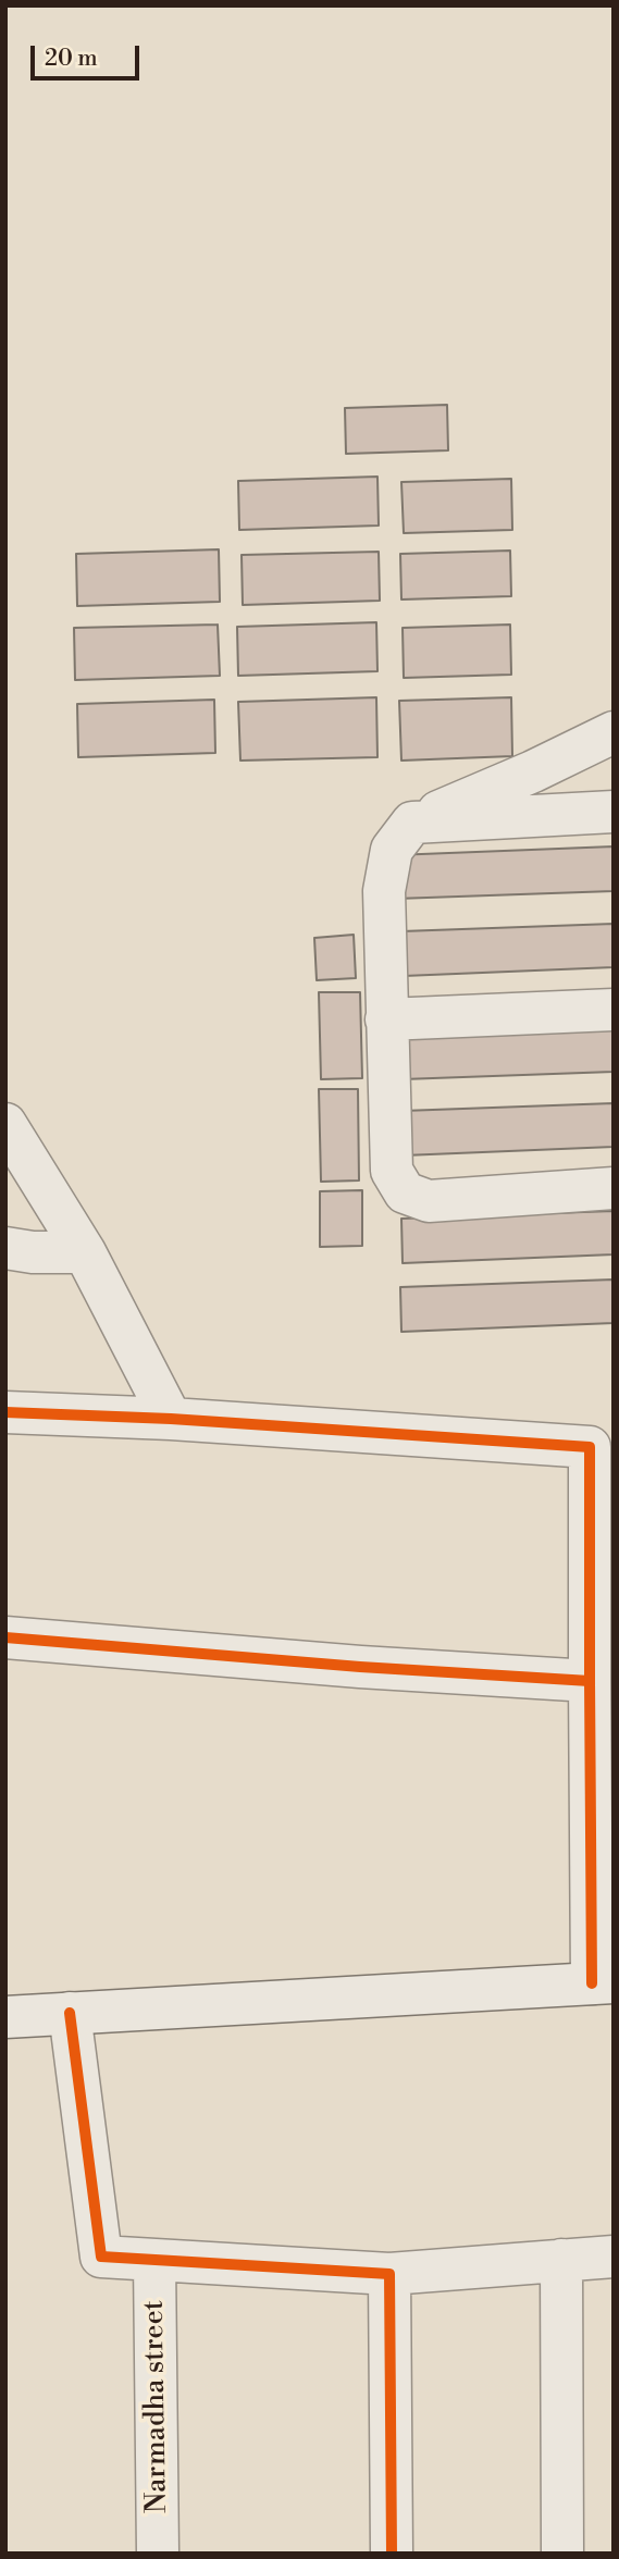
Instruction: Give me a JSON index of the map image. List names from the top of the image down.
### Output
{
  "streets": {
    "street": ["Narmadha street"]
  },
  "scale_bar": "20 m"
}
